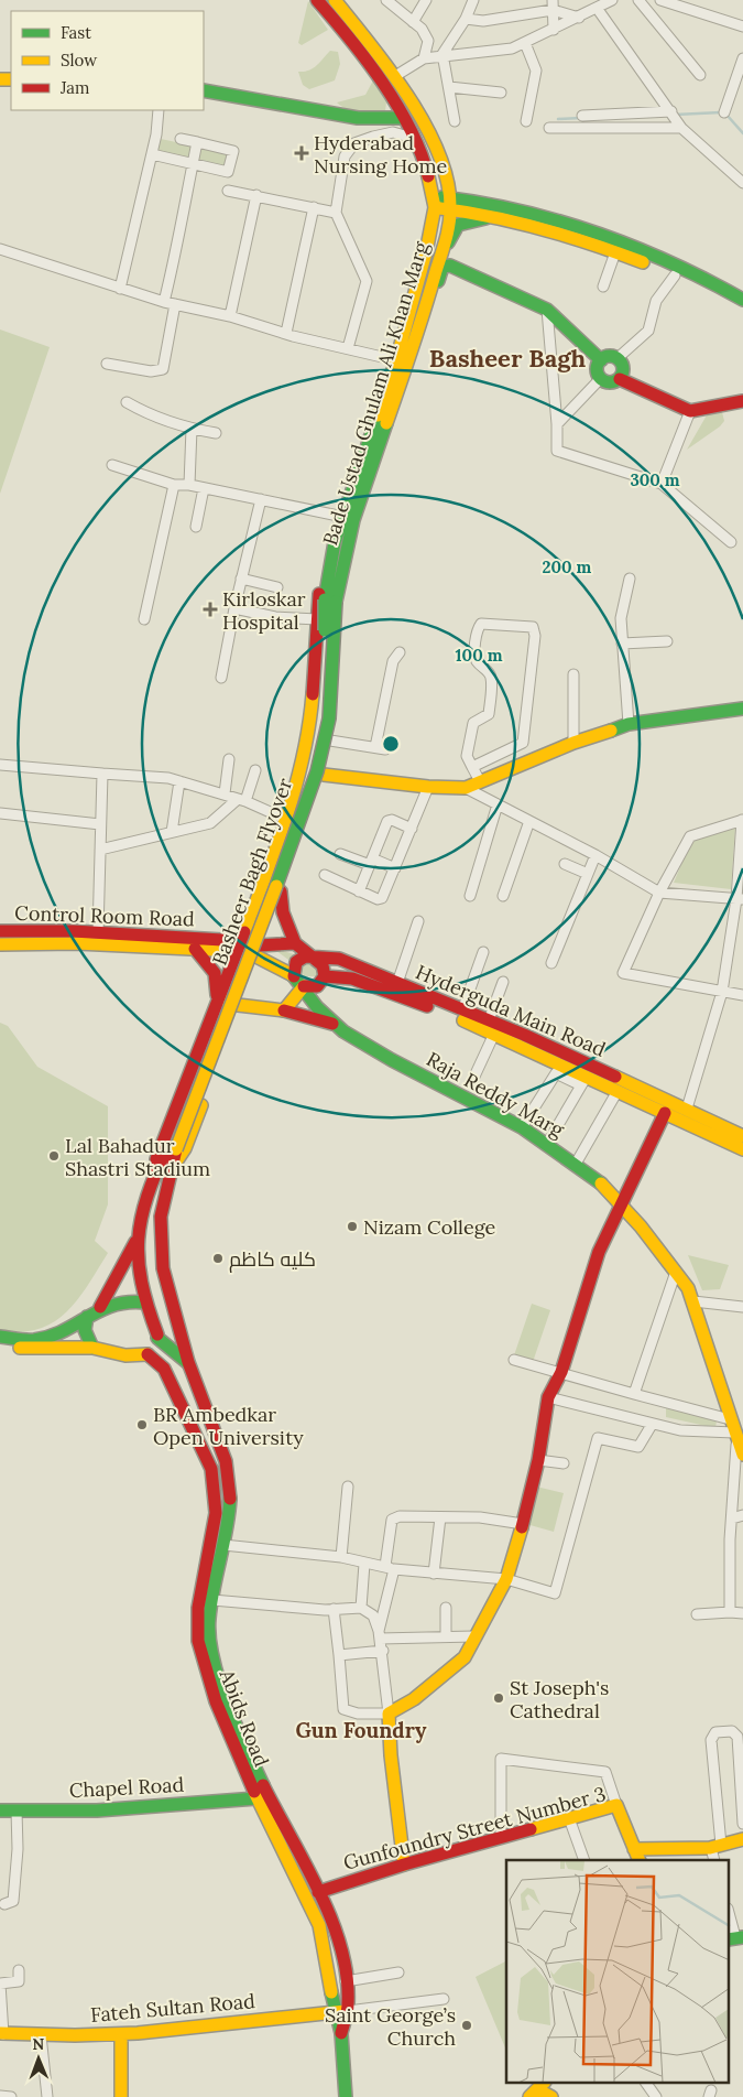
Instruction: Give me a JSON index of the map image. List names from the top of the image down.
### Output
{
  "streets": {
    "main road": [
      "Bade Ustad Ghulam Ali Khan Marg",
      "Basheer Bagh Flyover",
      "Control Room Road",
      "Hyderguda Main Road",
      "Raja Reddy Marg",
      "Abids Road",
      "Chapel Road",
      "Gunfoundry Street Number 3",
      "Fateh Sultan Road"
    ]
  },
  "crossings": [
    ["Bade Ustad Ghulam Ali Khan Marg", "Basheer Bagh Flyover"],
    ["Basheer Bagh Flyover", "Abids Road"],
    ["Basheer Bagh Flyover", "Chapel Road"],
    ["Hyderguda Main Road", "Raja Reddy Marg"],
    ["Abids Road", "Chapel Road"],
    ["Abids Road", "Fateh Sultan Road"]
  ],
  "districts": ["Basheer Bagh", "Gun Foundry"],
  "places": {
    "health": ["Hyderabad Nursing Home", "Kirloskar Hospital"],
    "other": [
      "Lal Bahadur Shastri Stadium",
      "Nizam College",
      "كليه كاظم",
      "BR Ambedkar Open University",
      "St Joseph's Cathedral",
      "Saint George’s Church"
    ]
  },
  "legend": ["Fast", "Slow", "Jam"],
  "north": "top",
  "rings": ["300 m", "200 m", "100 m"]
}
